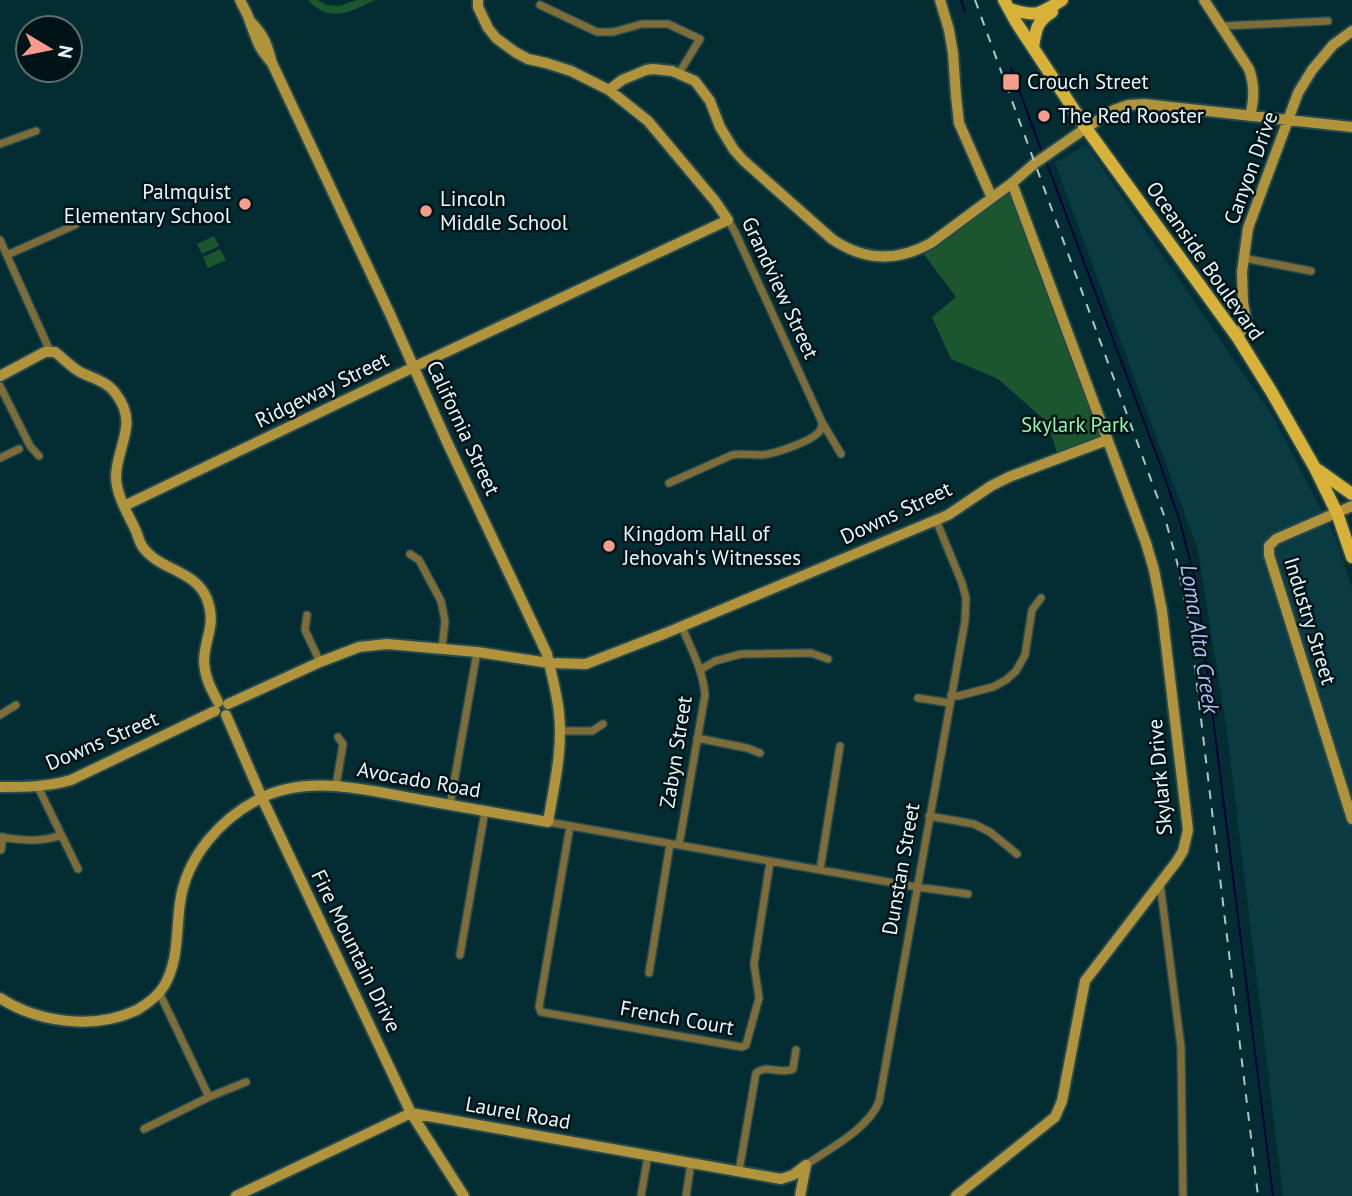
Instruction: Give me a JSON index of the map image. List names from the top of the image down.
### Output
{
  "streets": {
    "main road": ["Oceanside Boulevard"],
    "street": [
      "Canyon Drive",
      "Grandview Street",
      "Ridgeway Street",
      "California Street",
      "Downs Street",
      "Industry Street",
      "Zabyn Street",
      "Skylark Drive",
      "Avocado Road",
      "Dunstan Street",
      "Fire Mountain Drive",
      "French Court",
      "Laurel Road"
    ]
  },
  "crossings": [
    ["Canyon Drive", "Oceanside Boulevard"],
    ["Oceanside Boulevard", "Industry Street"],
    ["Grandview Street", "Ridgeway Street"],
    ["Ridgeway Street", "California Street"],
    ["Ridgeway Street", "Fire Mountain Drive"],
    ["California Street", "Downs Street"],
    ["California Street", "Avocado Road"],
    ["Downs Street", "Zabyn Street"],
    ["Downs Street", "Skylark Drive"],
    ["Downs Street", "Dunstan Street"],
    ["Downs Street", "Fire Mountain Drive"],
    ["Zabyn Street", "Avocado Road"],
    ["Avocado Road", "Dunstan Street"],
    ["Avocado Road", "Fire Mountain Drive"],
    ["Avocado Road", "French Court"],
    ["Dunstan Street", "Laurel Road"],
    ["Fire Mountain Drive", "Laurel Road"]
  ],
  "water": ["Loma Alta Creek"],
  "parks": ["Skylark Park"],
  "places": {
    "transit": ["Crouch Street"],
    "other": [
      "The Red Rooster",
      "Palmquist Elementary School",
      "Lincoln Middle School",
      "Kingdom Hall of Jehovah's Witnesses"
    ]
  },
  "north": "right"
}
